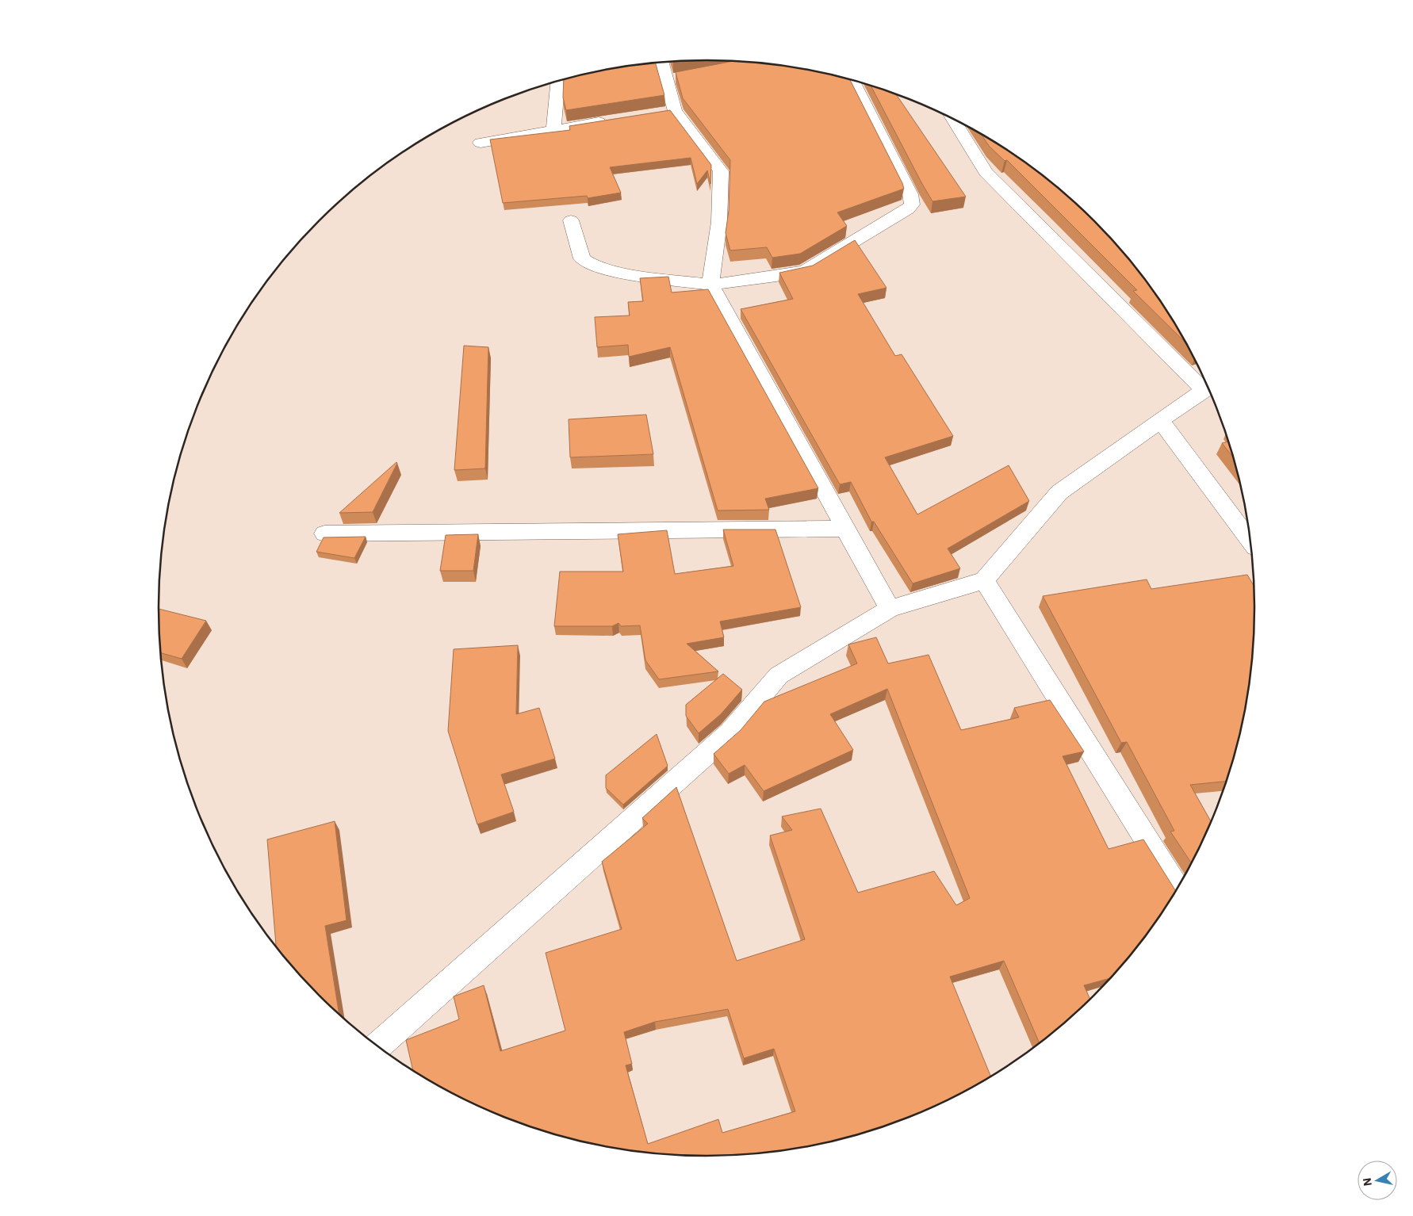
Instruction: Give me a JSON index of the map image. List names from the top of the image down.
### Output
{
  "north": "left"
}
